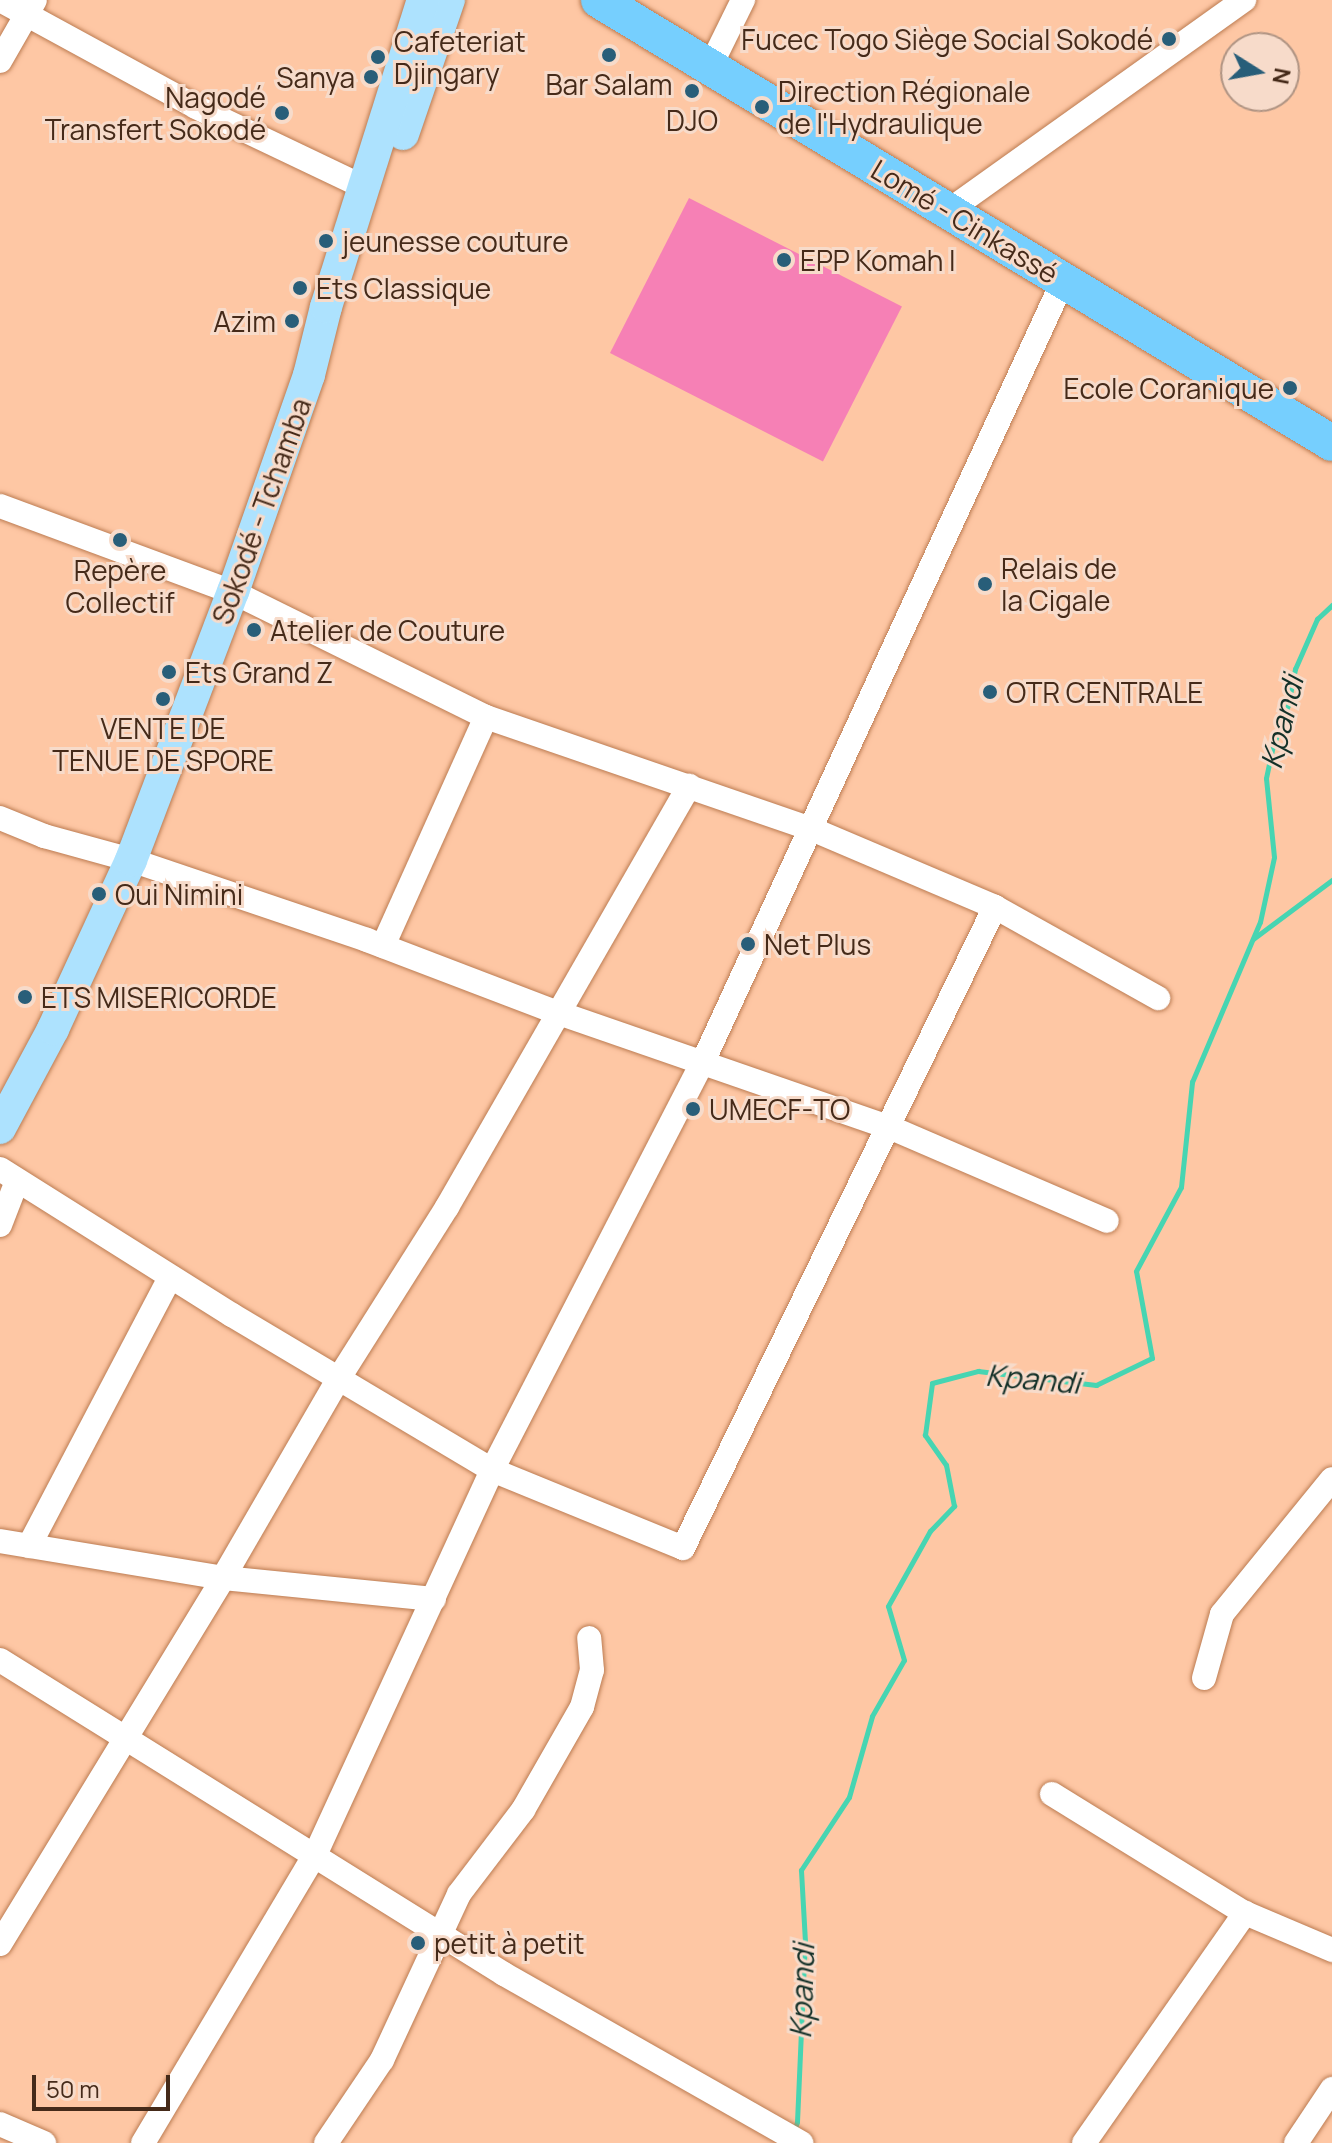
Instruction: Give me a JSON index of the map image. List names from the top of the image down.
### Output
{
  "streets": {
    "highway": ["Lomé - Cinkassé"],
    "main road": ["Sokodé - Tchamba"]
  },
  "water": ["Kpandi"],
  "places": [
    "Fucec Togo Siège Social Sokodé",
    "Bar Salam",
    "Cafeteriat Djingary",
    "Sanya",
    "DJO",
    "Direction Régionale de l'Hydraulique",
    "Nagodé Transfert Sokodé",
    "jeunesse couture",
    "EPP Komah I",
    "Ets Classique",
    "Azim",
    "Ecole Coranique",
    "Repère Collectif",
    "Relais de la Cigale",
    "Atelier de Couture",
    "Ets Grand Z",
    "OTR CENTRALE",
    "VENTE DE TENUE DE SPORE",
    "Oui Nimini",
    "Net Plus",
    "ETS MISERICORDE",
    "UMECF-TO",
    "petit à petit"
  ],
  "scale_bar": "50 m",
  "north": "right"
}
